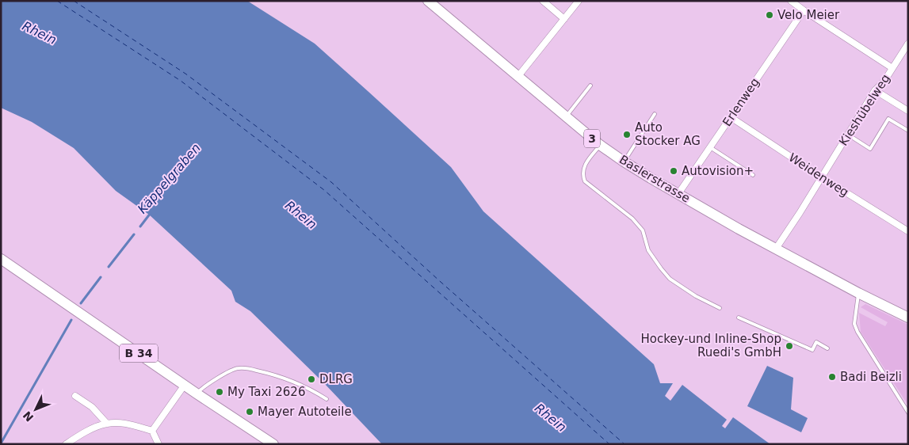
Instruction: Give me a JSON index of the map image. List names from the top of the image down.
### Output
{
  "streets": {
    "main road": ["3", "Baslerstrasse", "B 34"],
    "street": ["Erlenweg", "Kieshübelweg", "Weidenweg"]
  },
  "crossings": [
    ["Erlenweg", "Weidenweg"],
    ["Erlenweg", "Baslerstrasse"],
    ["Kieshübelweg", "Weidenweg"],
    ["Kieshübelweg", "Baslerstrasse"]
  ],
  "water": ["Rhein", "Käppelgraben"],
  "places": [
    "Velo Meier",
    "Auto Stocker AG",
    "Autovision+",
    "Hockey-und Inline-Shop Ruedi's GmbH",
    "Badi Beizli",
    "DLRG",
    "My Taxi 2626",
    "Mayer Autoteile"
  ],
  "north": "bottom left"
}
